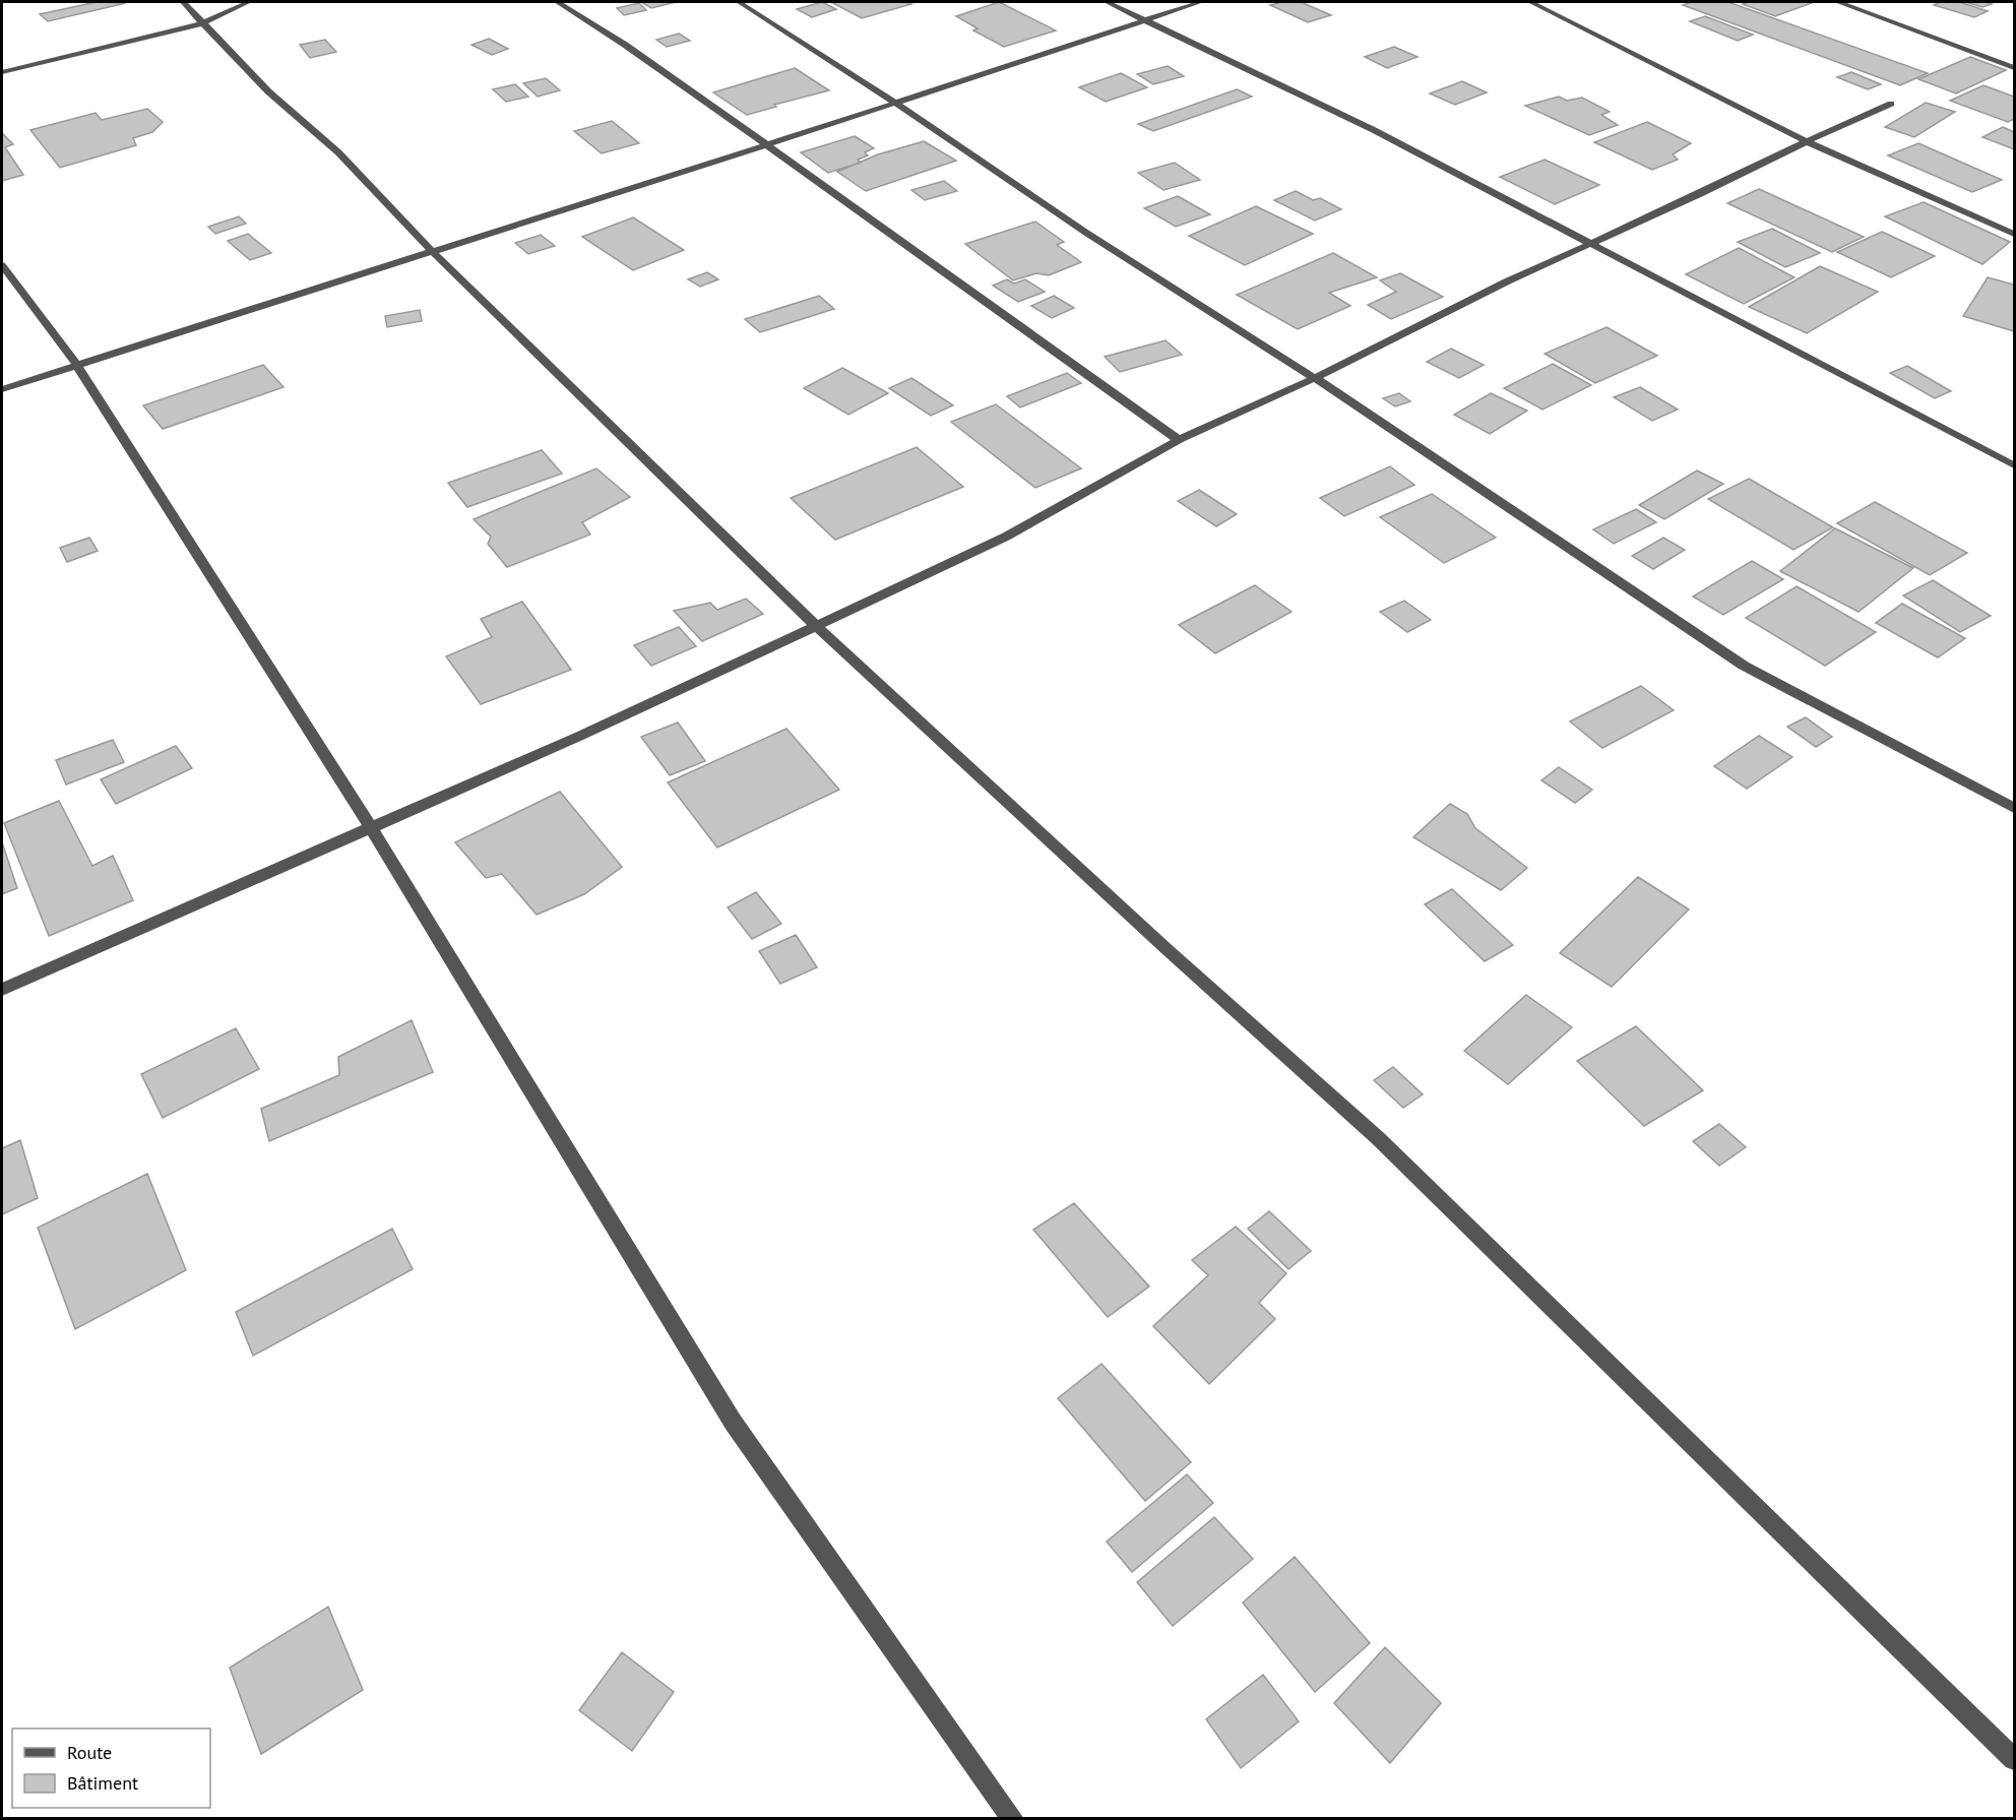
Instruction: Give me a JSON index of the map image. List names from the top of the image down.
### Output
{
  "legend": ["Route", "Bâtiment"]
}
